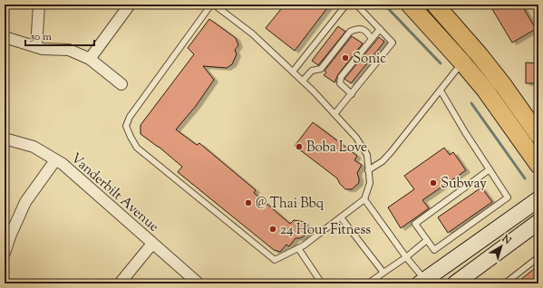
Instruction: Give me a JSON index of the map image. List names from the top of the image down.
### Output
{
  "streets": {
    "street": ["Vanderbilt Avenue"]
  },
  "places": [
    "Sonic",
    "Boba Love",
    "Subway",
    "@ Thai Bbq",
    "24 Hour Fitness"
  ],
  "scale_bar": "50 m",
  "north": "top right"
}
